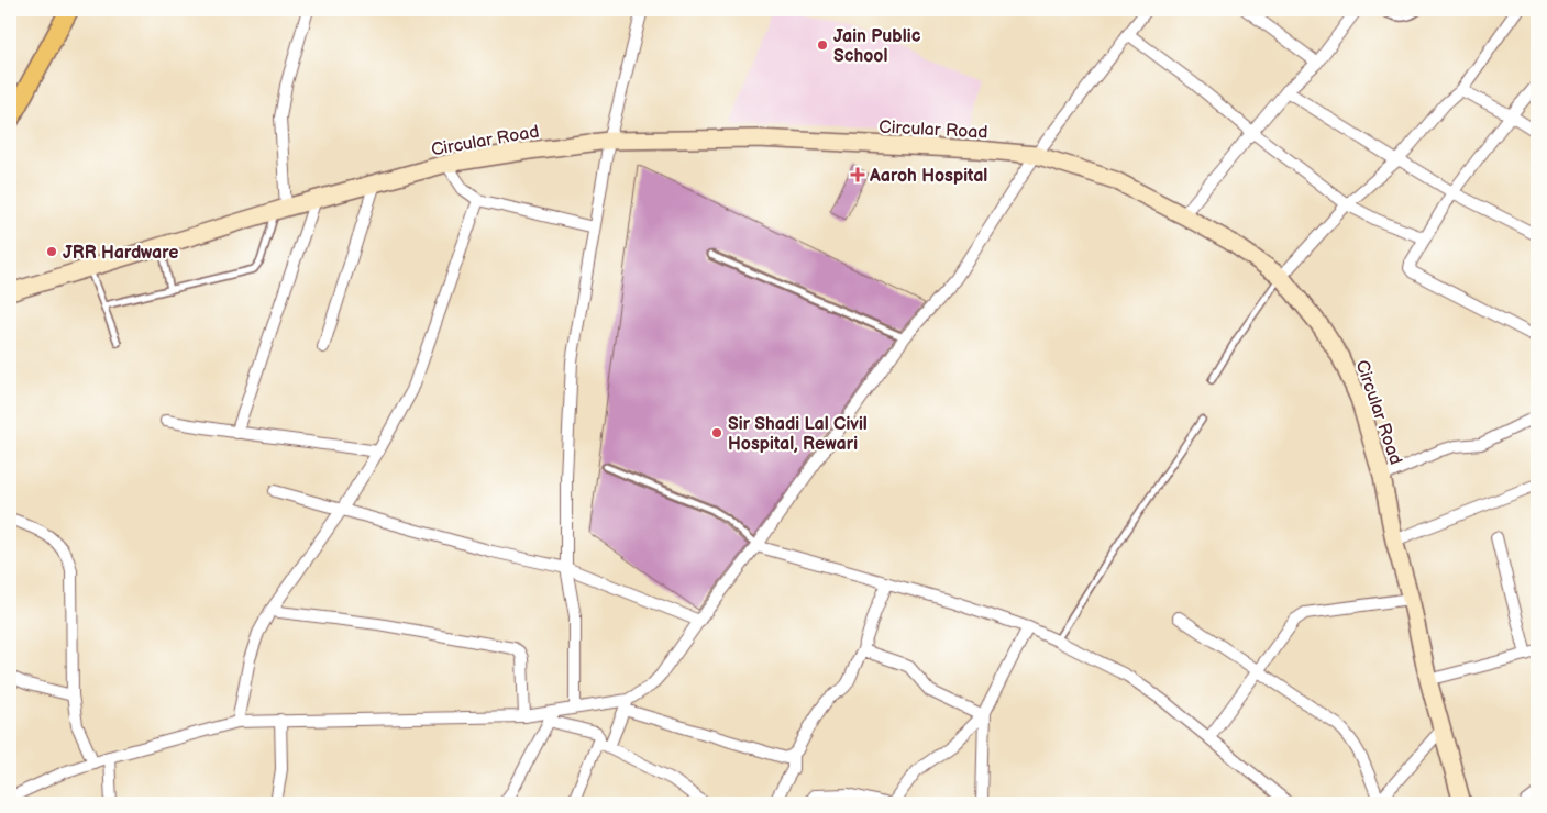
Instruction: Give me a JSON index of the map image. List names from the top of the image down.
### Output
{
  "streets": {
    "main road": ["Circular Road"]
  },
  "places": {
    "other": ["Jain Public School", "JRR Hardware", "Sir Shadi Lal Civil Hospital, Rewari"],
    "health": ["Aaroh Hospital"]
  }
}
